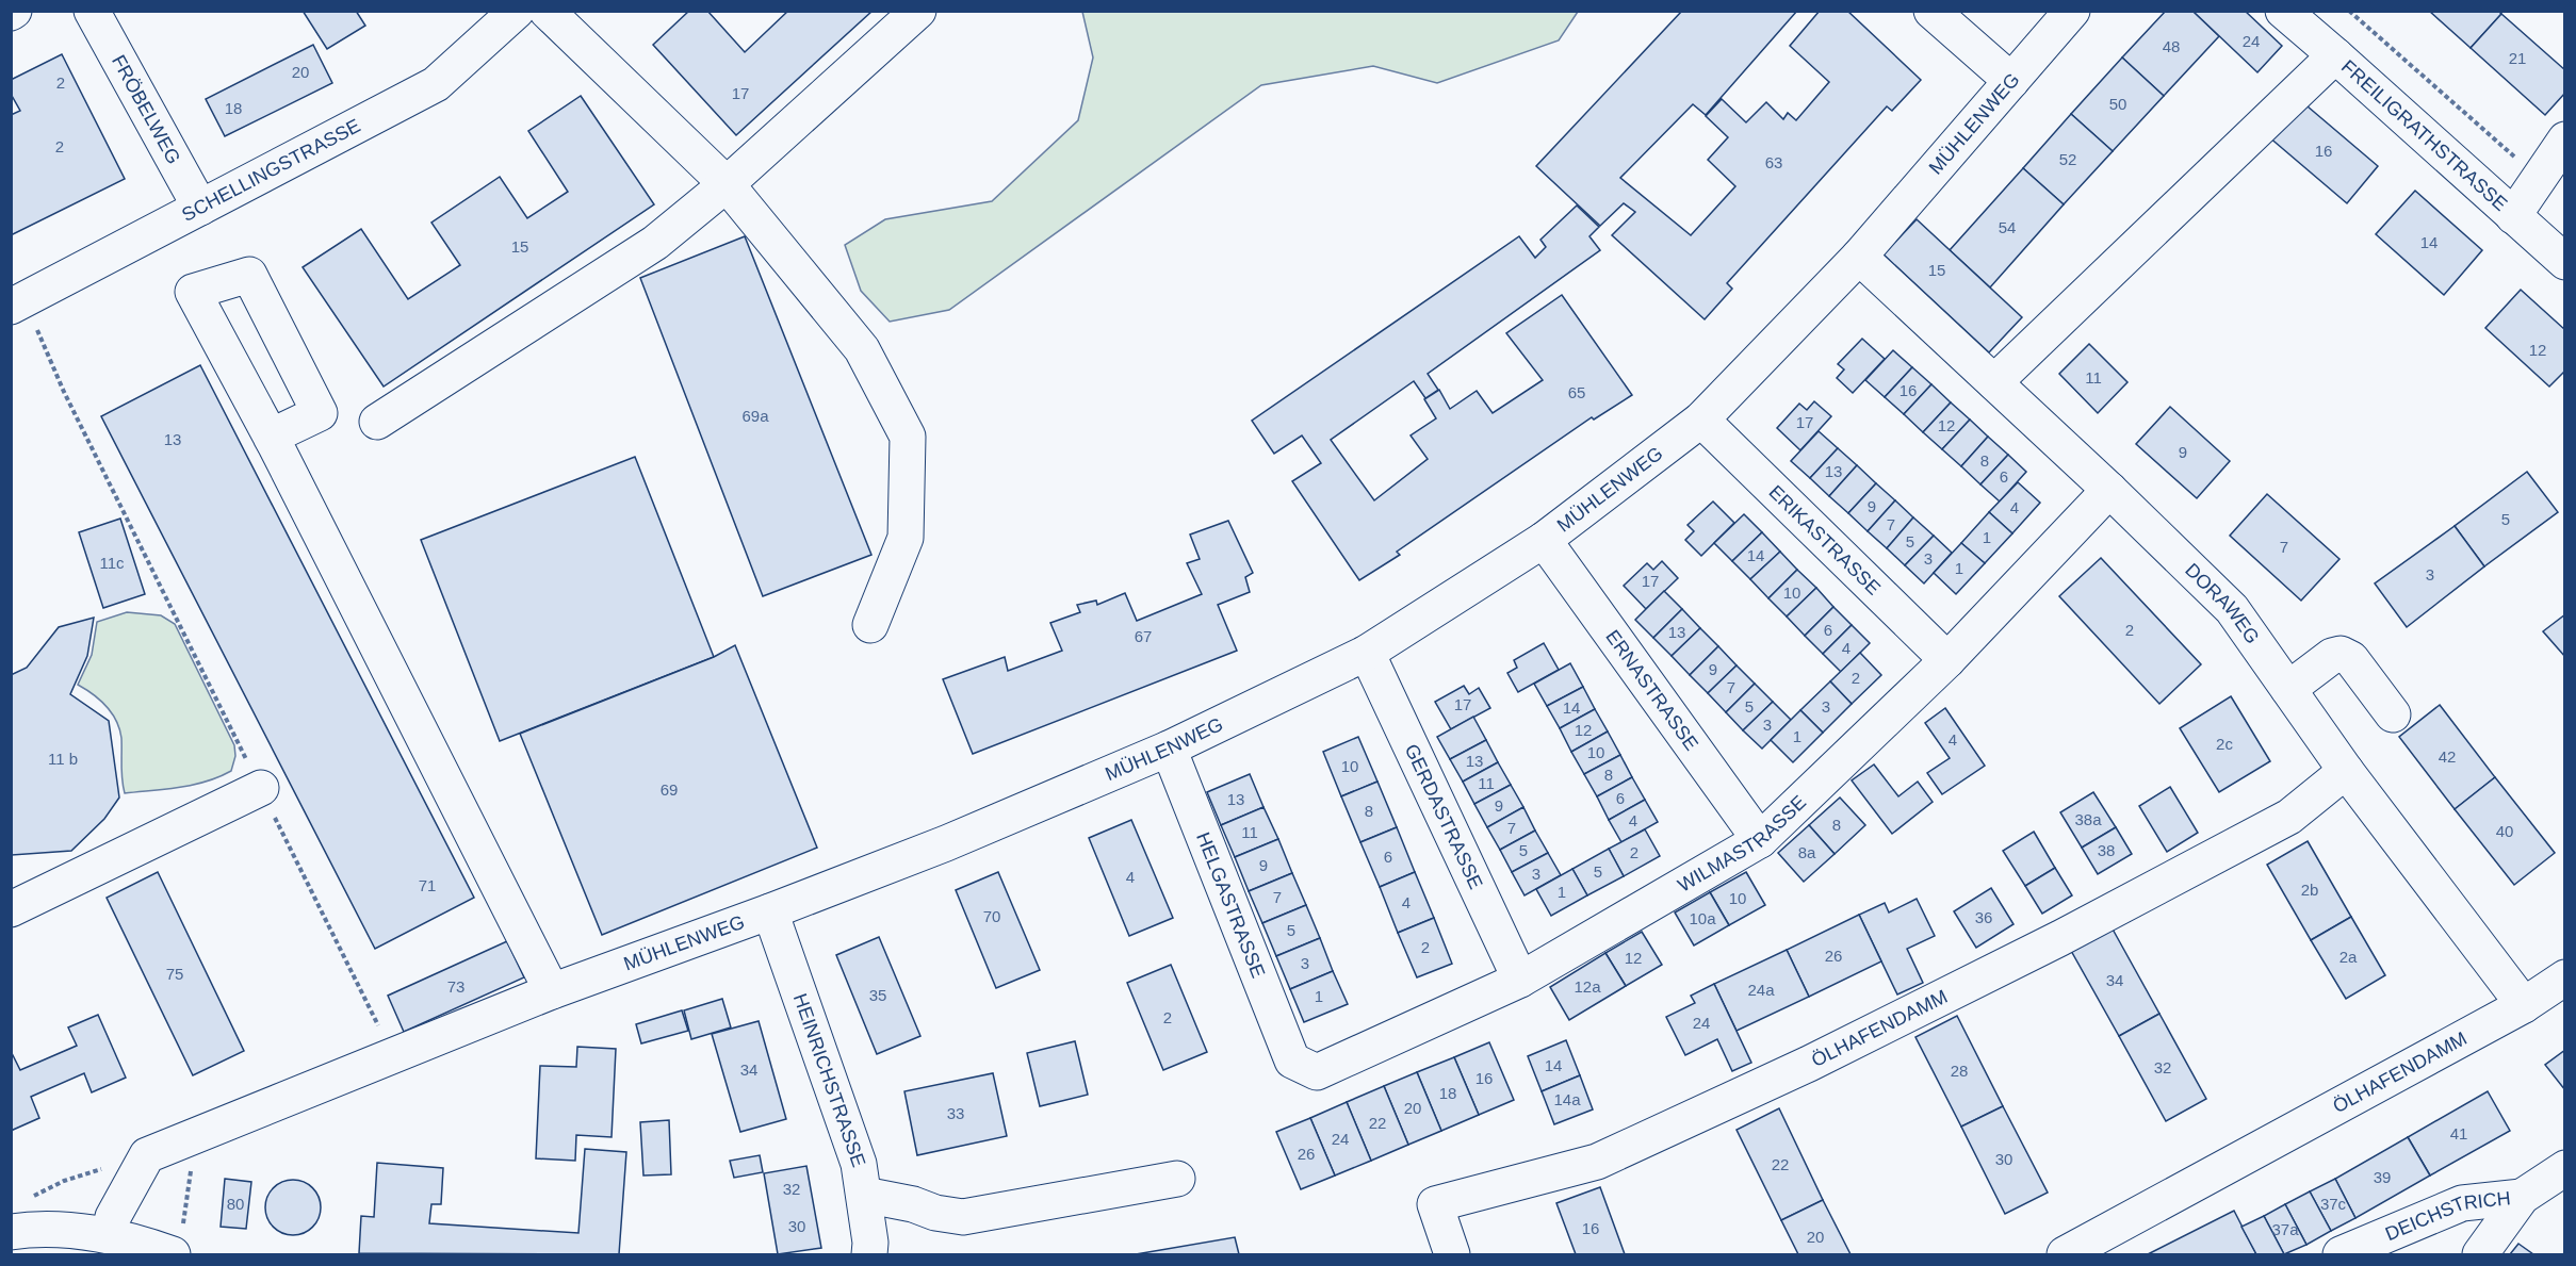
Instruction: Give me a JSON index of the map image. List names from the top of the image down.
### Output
{
  "streets": {
    "street": [
      "FRÖBELWEG",
      "MÜHLENWEG",
      "FREILIGRATHSTRASSE",
      "SCHELLINGSTRASSE",
      "ERIKASTRASSE",
      "DORAWEG",
      "ERNASTRASSE",
      "GERDASTRASSE",
      "WILMASTRASSE",
      "HELGASTRASSE",
      "ÖLHAFENDAMM",
      "HEINRICHSTRASSE",
      "DEICHSTRICH"
    ]
  },
  "crossings": [
    ["FRÖBELWEG", "SCHELLINGSTRASSE"],
    ["MÜHLENWEG", "ERIKASTRASSE"],
    ["MÜHLENWEG", "DORAWEG"],
    ["MÜHLENWEG", "ERNASTRASSE"],
    ["MÜHLENWEG", "GERDASTRASSE"],
    ["MÜHLENWEG", "HELGASTRASSE"],
    ["MÜHLENWEG", "HEINRICHSTRASSE"],
    ["ERIKASTRASSE", "WILMASTRASSE"],
    ["DORAWEG", "WILMASTRASSE"],
    ["DORAWEG", "ÖLHAFENDAMM"],
    ["ERNASTRASSE", "WILMASTRASSE"],
    ["GERDASTRASSE", "WILMASTRASSE"],
    ["WILMASTRASSE", "HELGASTRASSE"]
  ],
  "house_numbers": [
    "24",
    "48",
    "21",
    "20",
    "2",
    "17",
    "50",
    "18",
    "2",
    "16",
    "52",
    "63",
    "54",
    "14",
    "15",
    "15",
    "12",
    "11",
    "16",
    "65",
    "69a",
    "17",
    "12",
    "13",
    "9",
    "8",
    "13",
    "6",
    "9",
    "4",
    "5",
    "7",
    "1",
    "5",
    "7",
    "14",
    "3",
    "11c",
    "1",
    "3",
    "17",
    "10",
    "6",
    "2",
    "13",
    "67",
    "4",
    "9",
    "2",
    "7",
    "17",
    "5",
    "3",
    "14",
    "3",
    "12",
    "1",
    "4",
    "2c",
    "10",
    "42",
    "11 b",
    "13",
    "10",
    "8",
    "11",
    "69",
    "6",
    "13",
    "9",
    "8",
    "38a",
    "4",
    "8",
    "7",
    "40",
    "11",
    "5",
    "38",
    "2",
    "8a",
    "6",
    "9",
    "5",
    "3",
    "4",
    "71",
    "2b",
    "1",
    "7",
    "10",
    "4",
    "70",
    "36",
    "10a",
    "5",
    "2",
    "26",
    "2a",
    "12",
    "3",
    "75",
    "34",
    "73",
    "12a",
    "24a",
    "35",
    "1",
    "2",
    "24",
    "14",
    "32",
    "34",
    "28",
    "16",
    "18",
    "14a",
    "20",
    "33",
    "22",
    "41",
    "24",
    "26",
    "30",
    "22",
    "39",
    "32",
    "80",
    "37c",
    "30",
    "16",
    "37a",
    "20"
  ]
}
